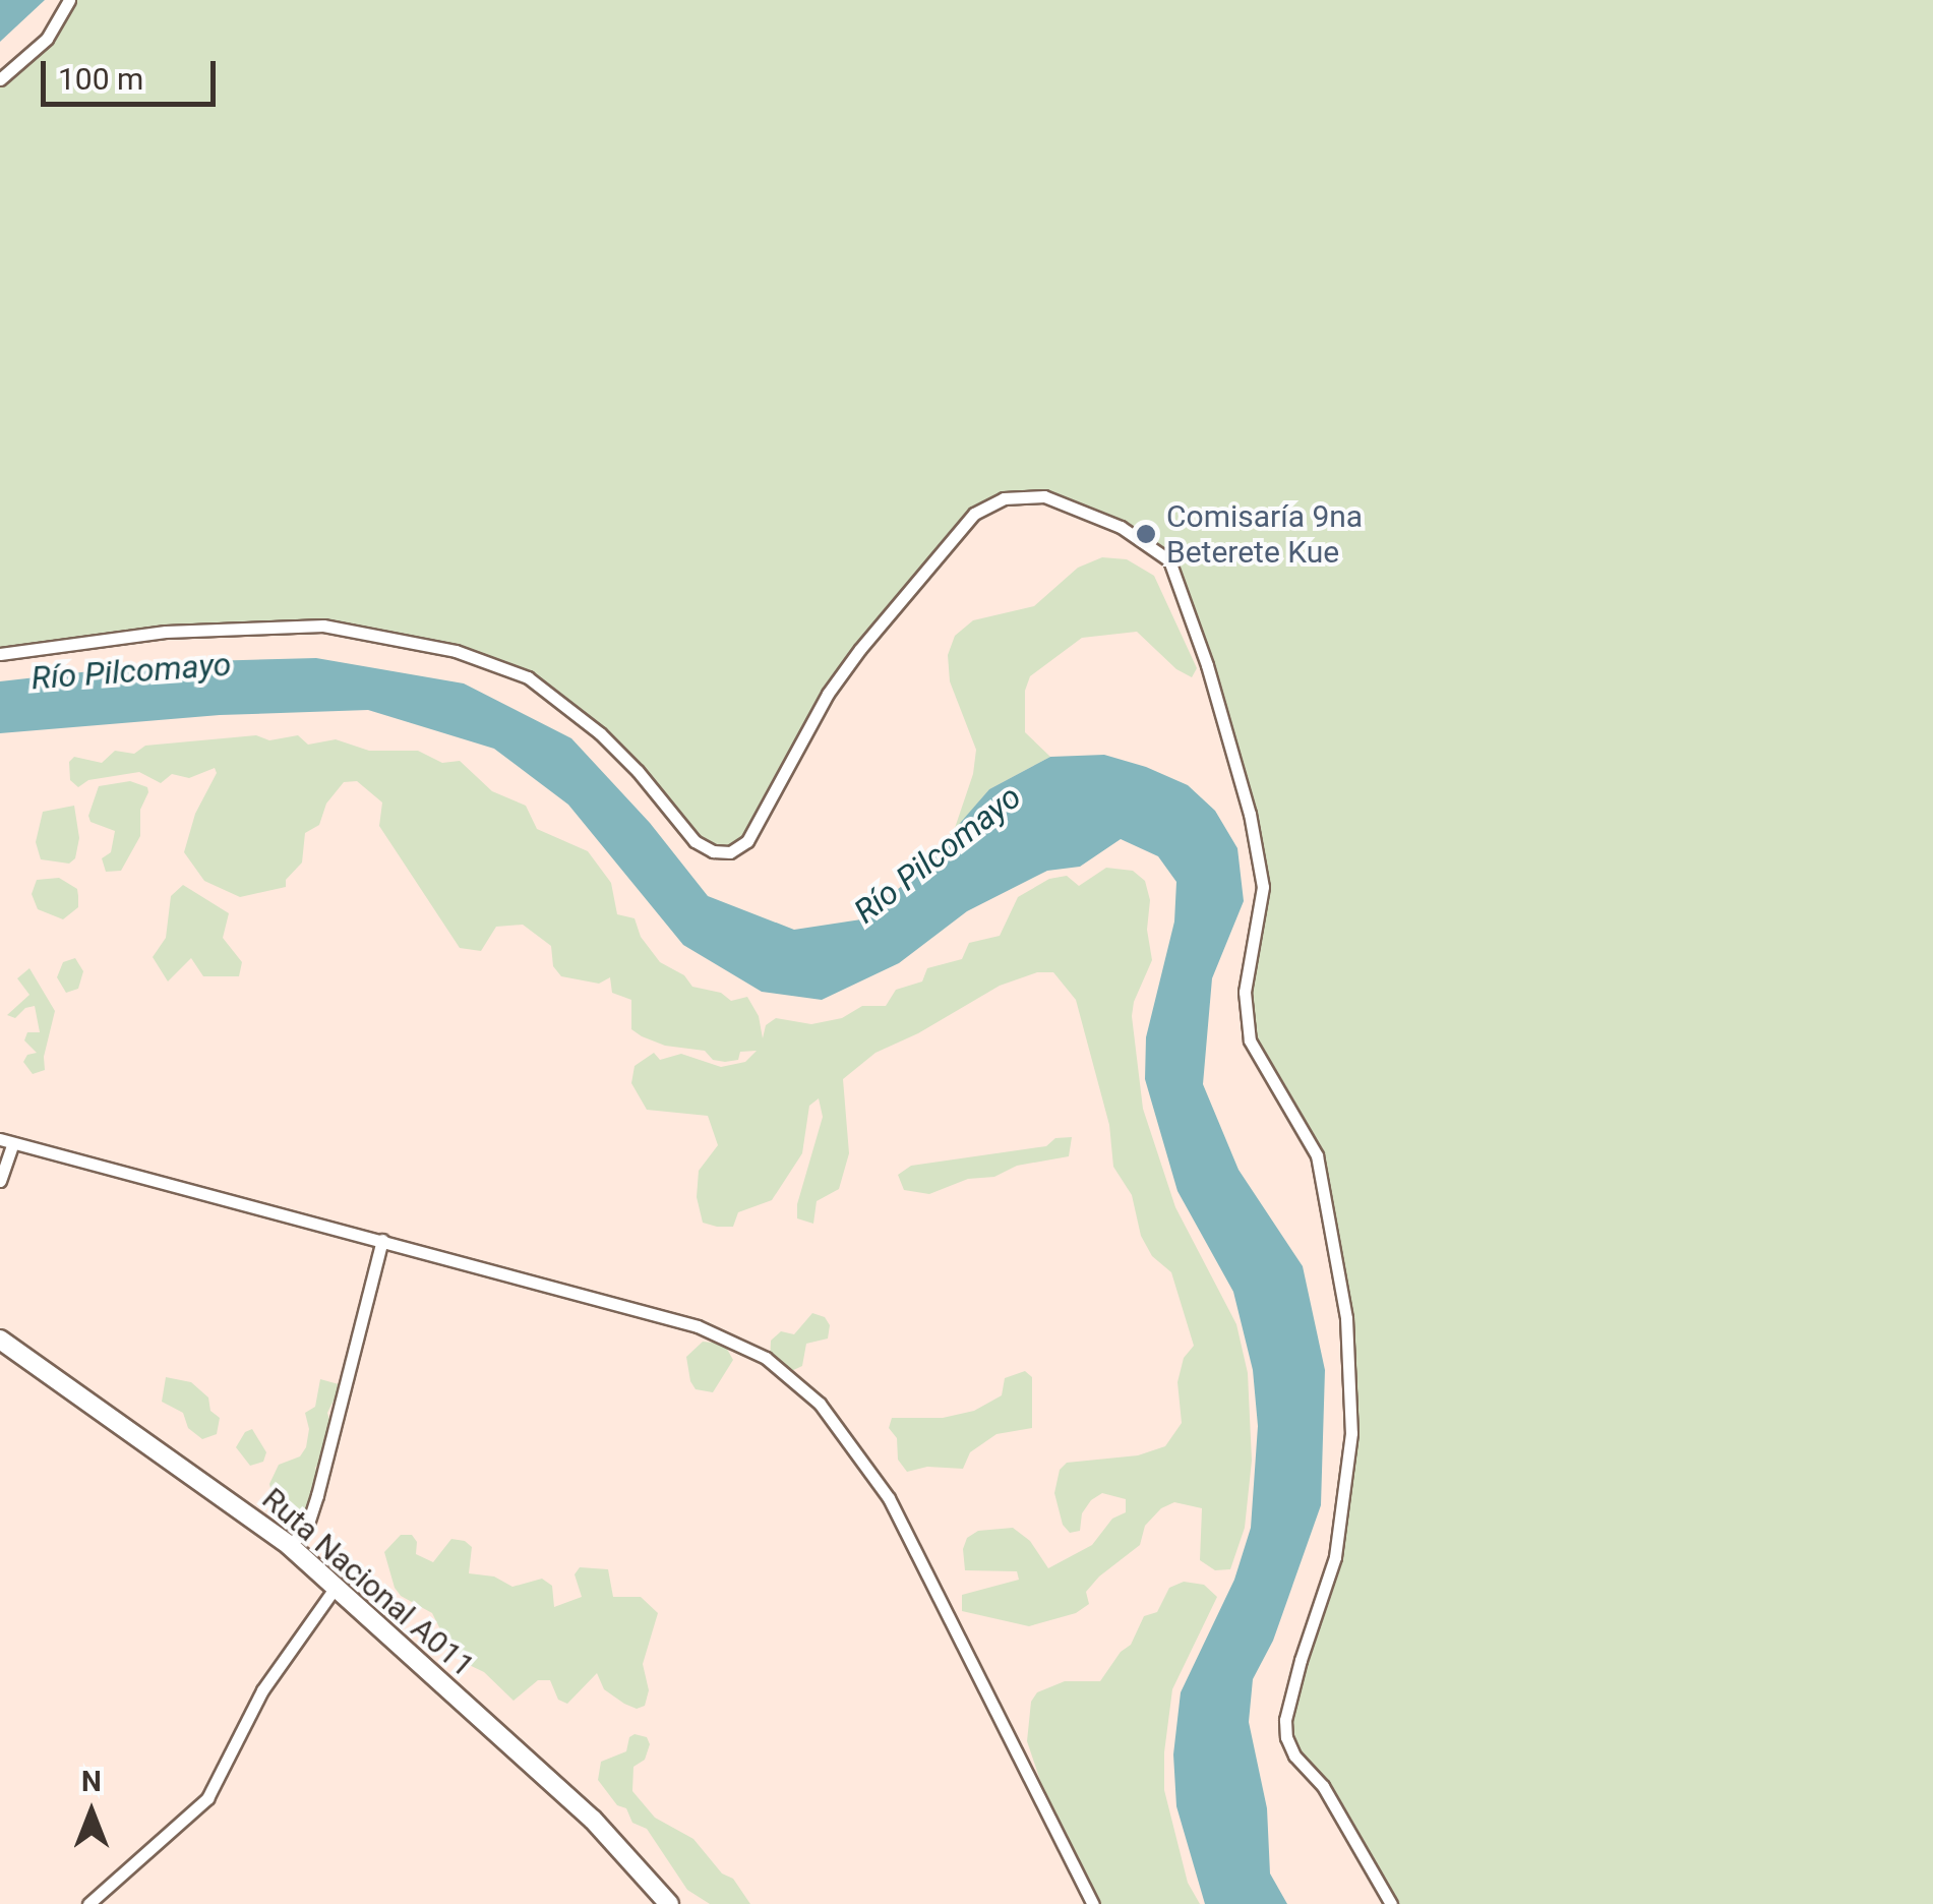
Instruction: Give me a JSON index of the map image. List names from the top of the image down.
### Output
{
  "streets": {
    "main road": ["Ruta Nacional A011"]
  },
  "water": ["Río Pilcomayo"],
  "places": ["Comisaría 9na Beterete Kue"],
  "scale_bar": "100 m",
  "north": "top"
}
